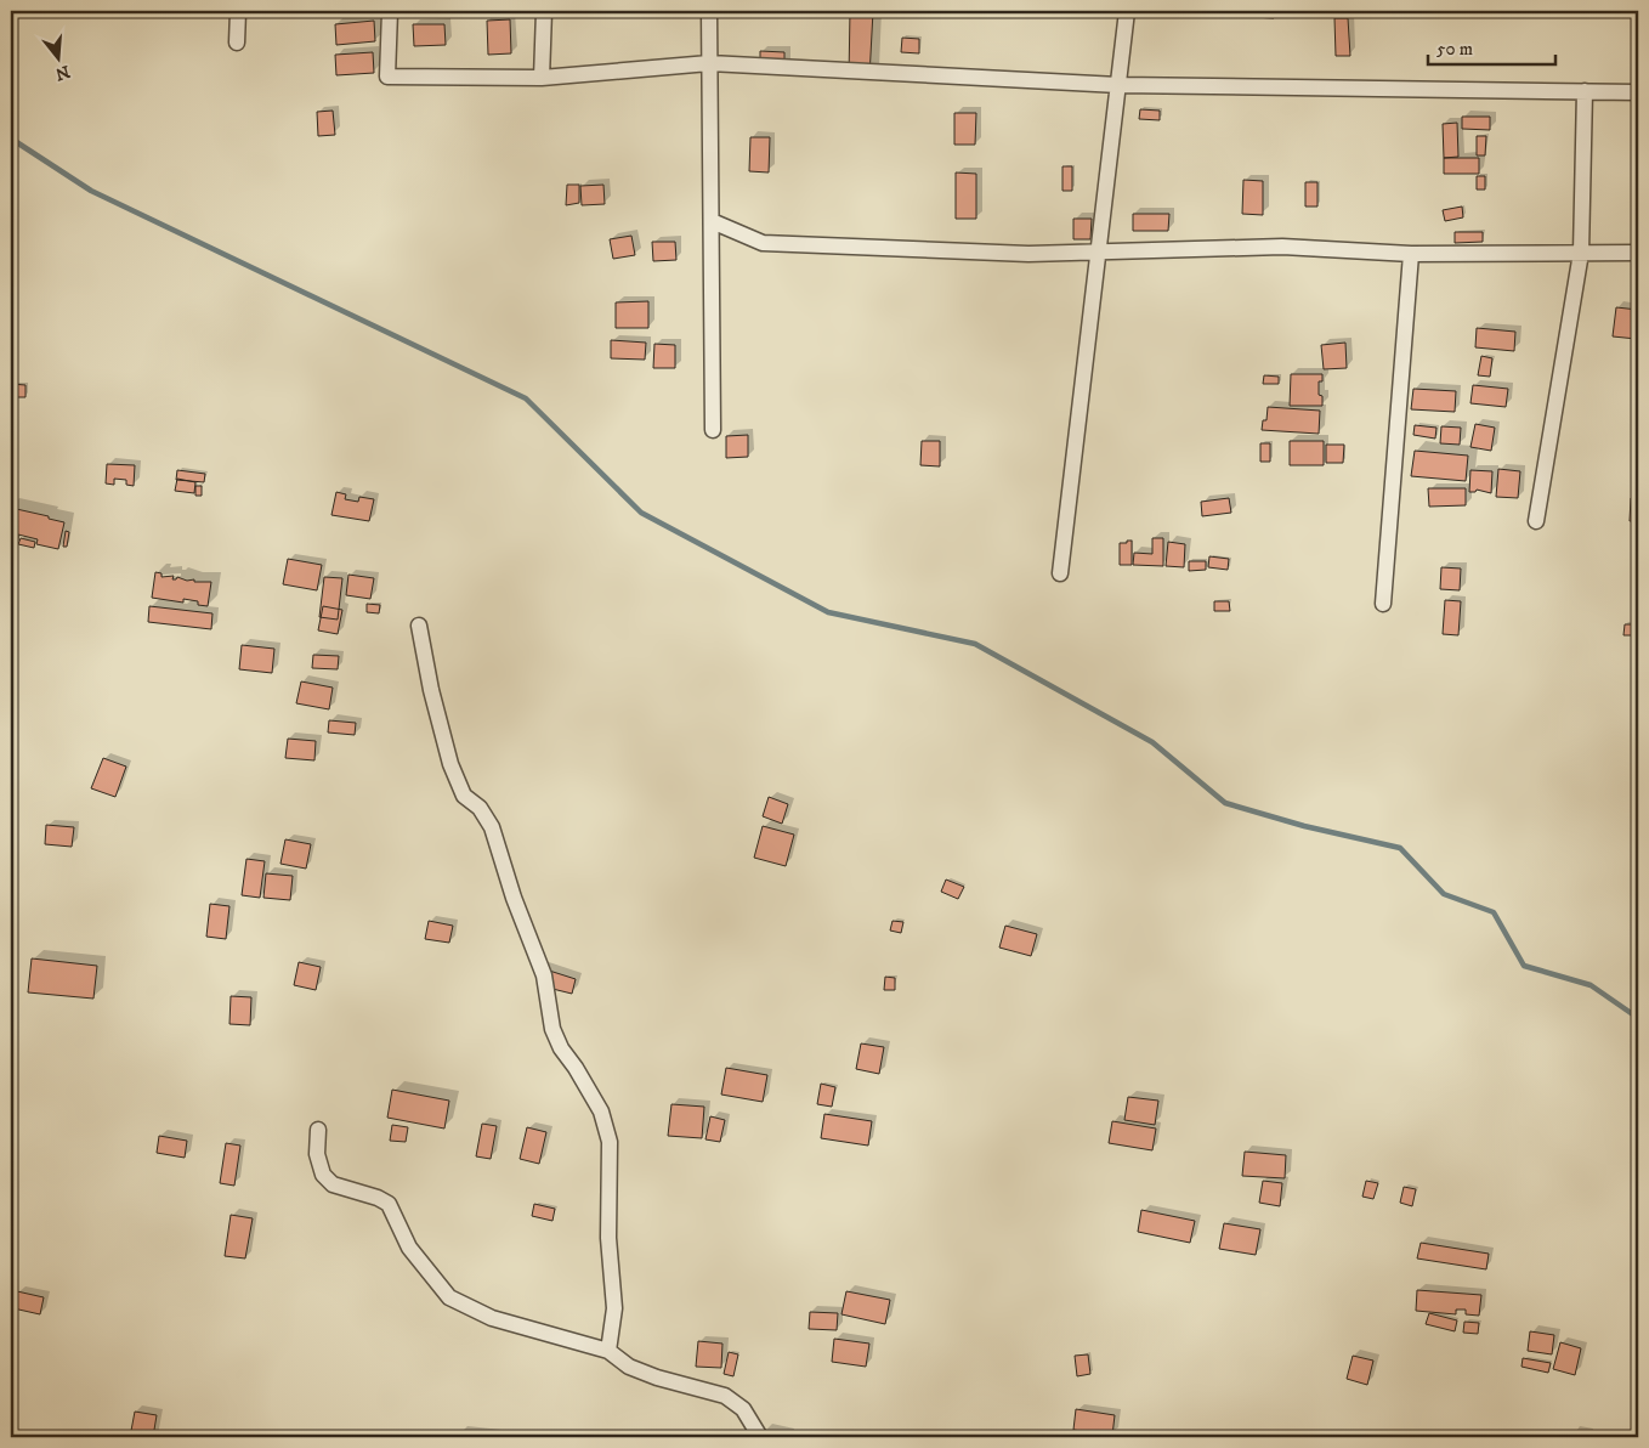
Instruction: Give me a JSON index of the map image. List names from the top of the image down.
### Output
{
  "scale_bar": "50 m",
  "north": "bottom"
}
